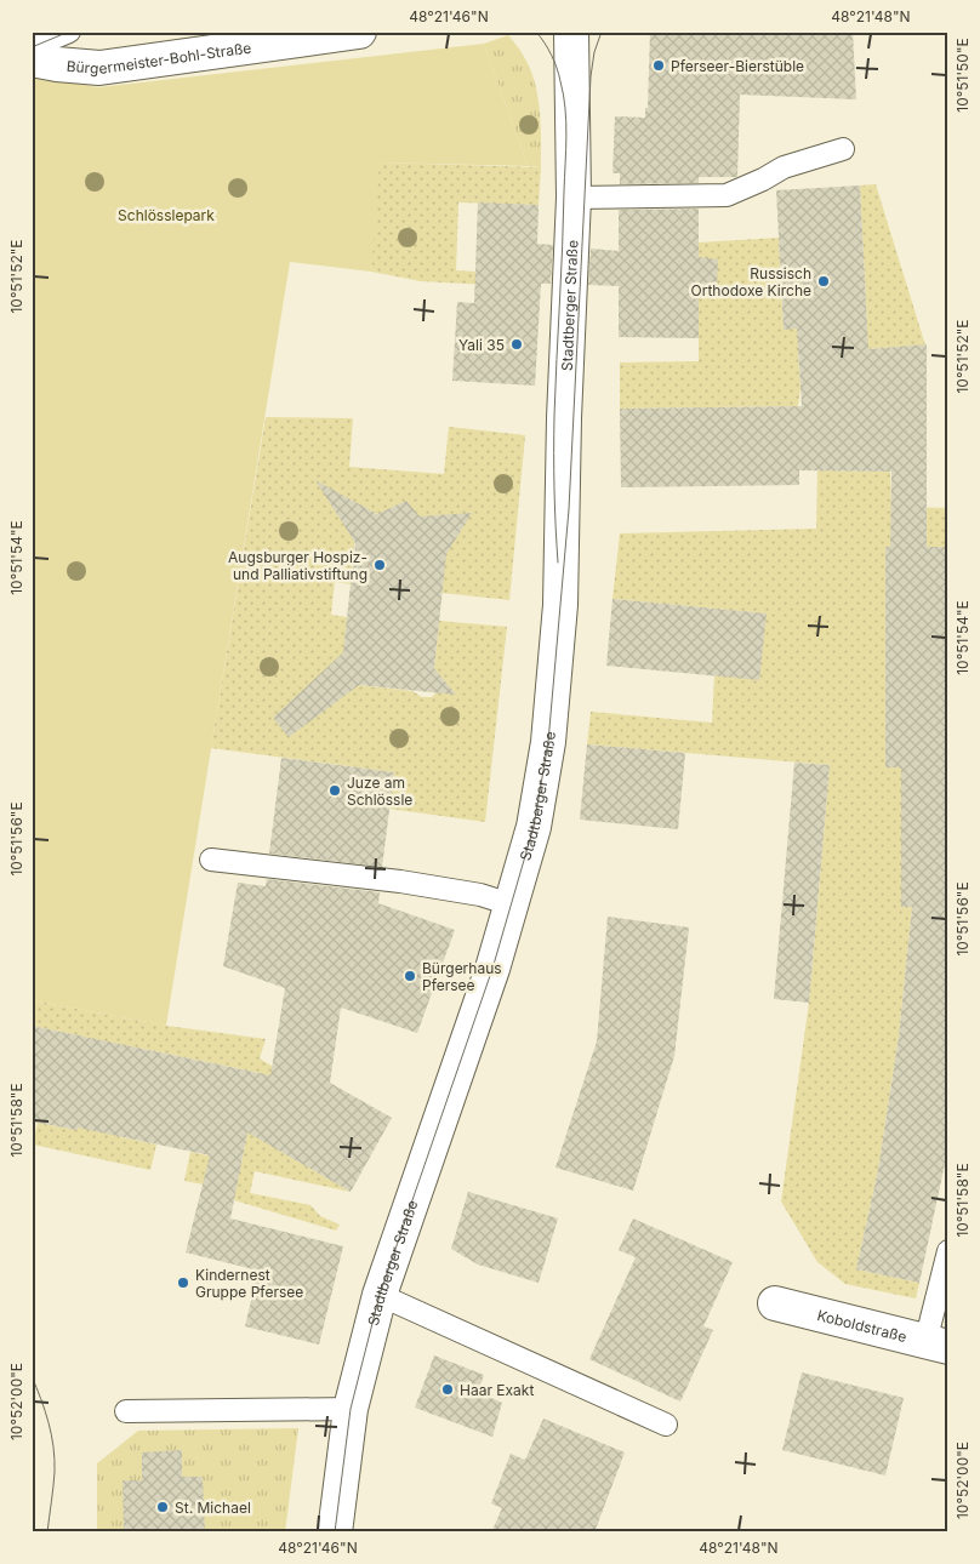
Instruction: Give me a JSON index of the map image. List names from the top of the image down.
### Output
{
  "streets": {
    "street": ["Bürgermeister-Bohl-Straße", "Stadtberger Straße", "Koboldstraße"]
  },
  "parks": ["Schlösslepark"],
  "places": [
    "Pferseer-Bierstüble",
    "Russisch Orthodoxe Kirche",
    "Yali 35",
    "Augsburger Hospiz- und Palliativstiftung",
    "Juze am Schlössle",
    "Bürgerhaus Pfersee",
    "Kindernest Gruppe Pfersee",
    "Haar Exakt",
    "St. Michael"
  ],
  "coordinates": [
    "48°21'46\"N",
    "48°21'48\"N",
    "10°51'50\"E",
    "10°51'52\"E",
    "10°51'54\"E",
    "10°51'56\"E",
    "10°51'58\"E",
    "10°52'00\"E"
  ]
}
